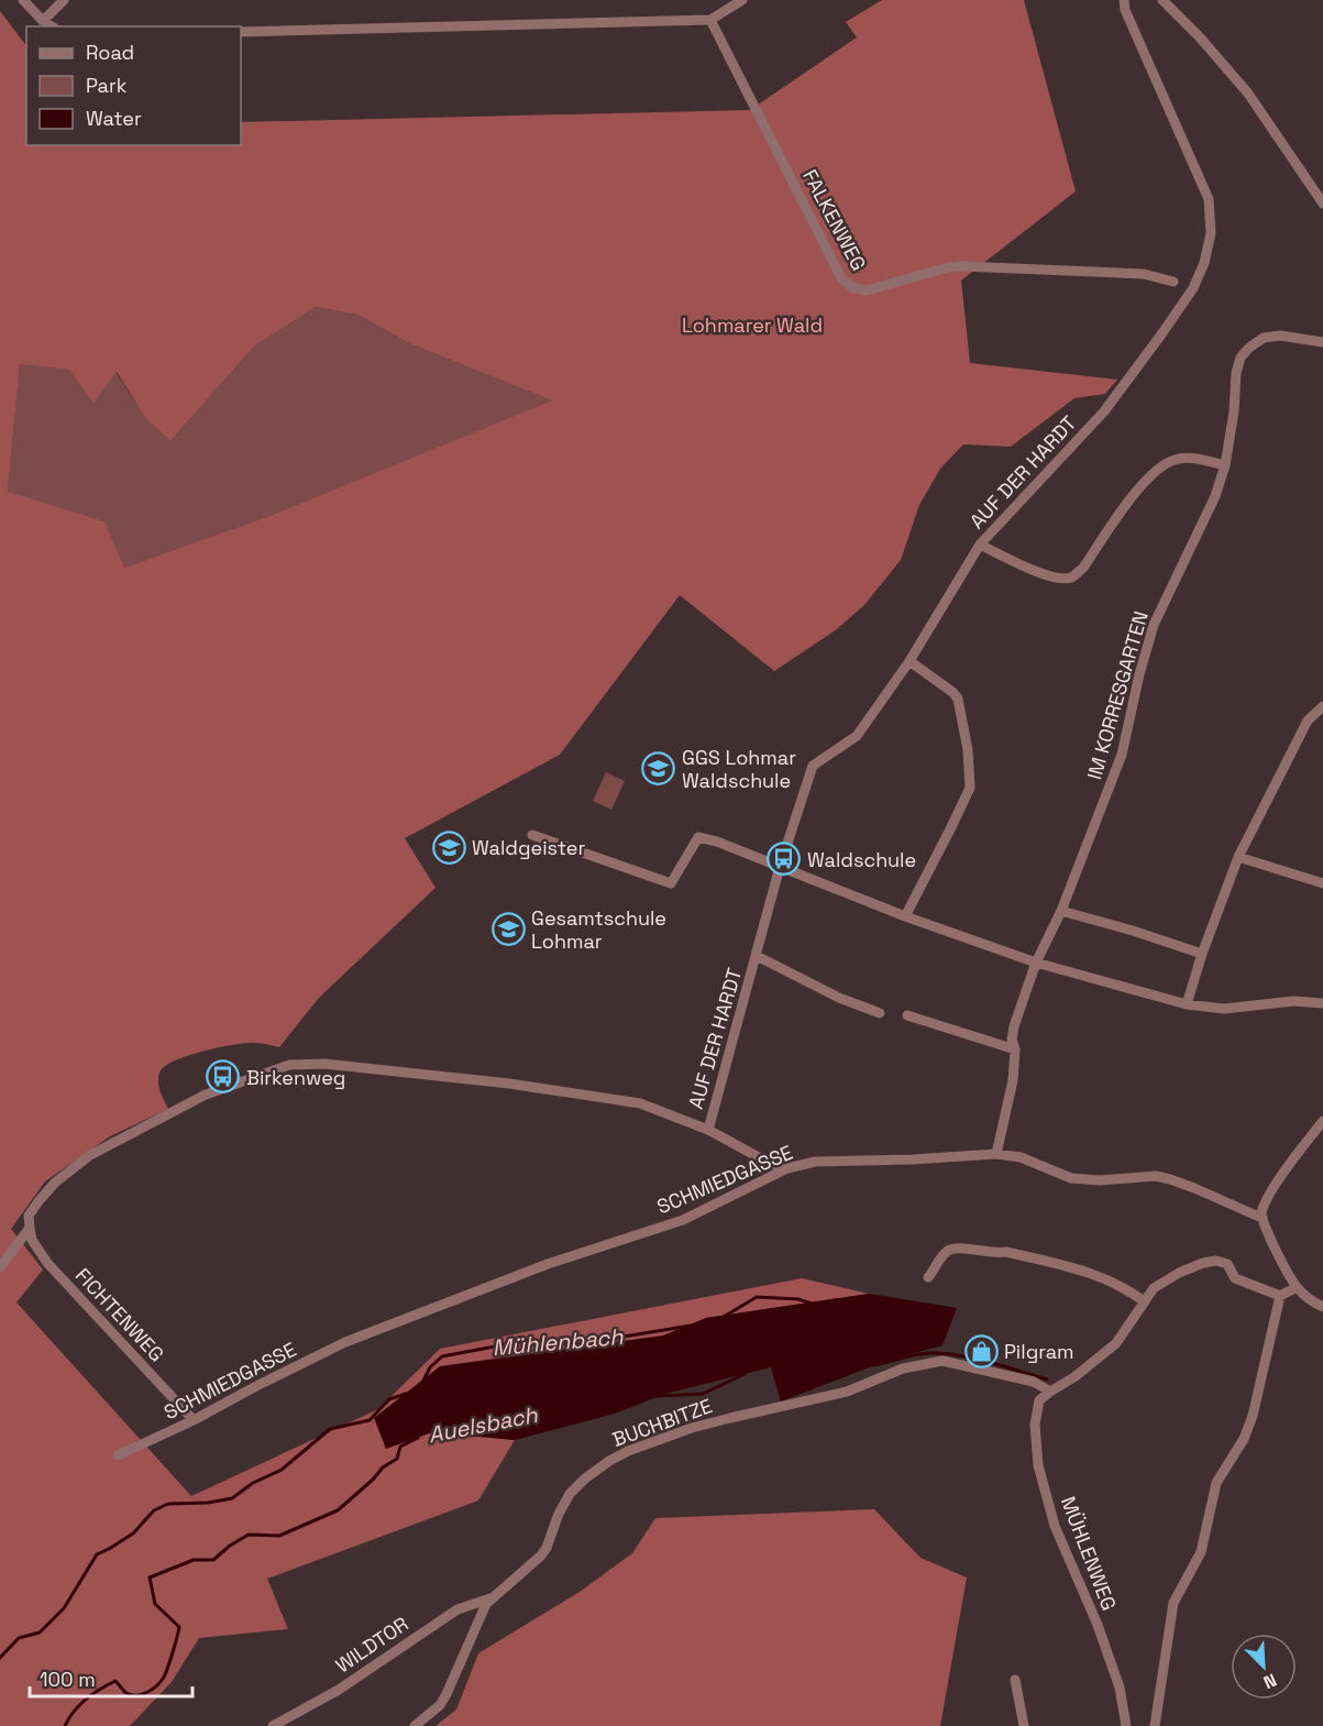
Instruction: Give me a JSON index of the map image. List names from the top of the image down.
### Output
{
  "streets": {
    "street": [
      "FALKENWEG",
      "AUF DER HARDT",
      "IM KORRESGARTEN",
      "SCHMIEDGASSE",
      "FICHTENWEG",
      "BUCHBITZE",
      "MÜHLENWEG",
      "WILDTOR"
    ]
  },
  "crossings": [
    ["IM KORRESGARTEN", "SCHMIEDGASSE"],
    ["SCHMIEDGASSE", "FICHTENWEG"],
    ["BUCHBITZE", "MÜHLENWEG"],
    ["BUCHBITZE", "WILDTOR"]
  ],
  "water": ["Mühlenbach", "Auelsbach"],
  "parks": ["Lohmarer Wald"],
  "places": {
    "school or university": ["GGS Lohmar Waldschule", "Waldgeister", "Gesamtschule Lohmar"],
    "bus stop": ["Waldschule", "Birkenweg"],
    "shop": ["Pilgram"]
  },
  "legend": ["Road", "Park", "Water"],
  "scale_bar": "100 m",
  "north": "bottom right"
}
